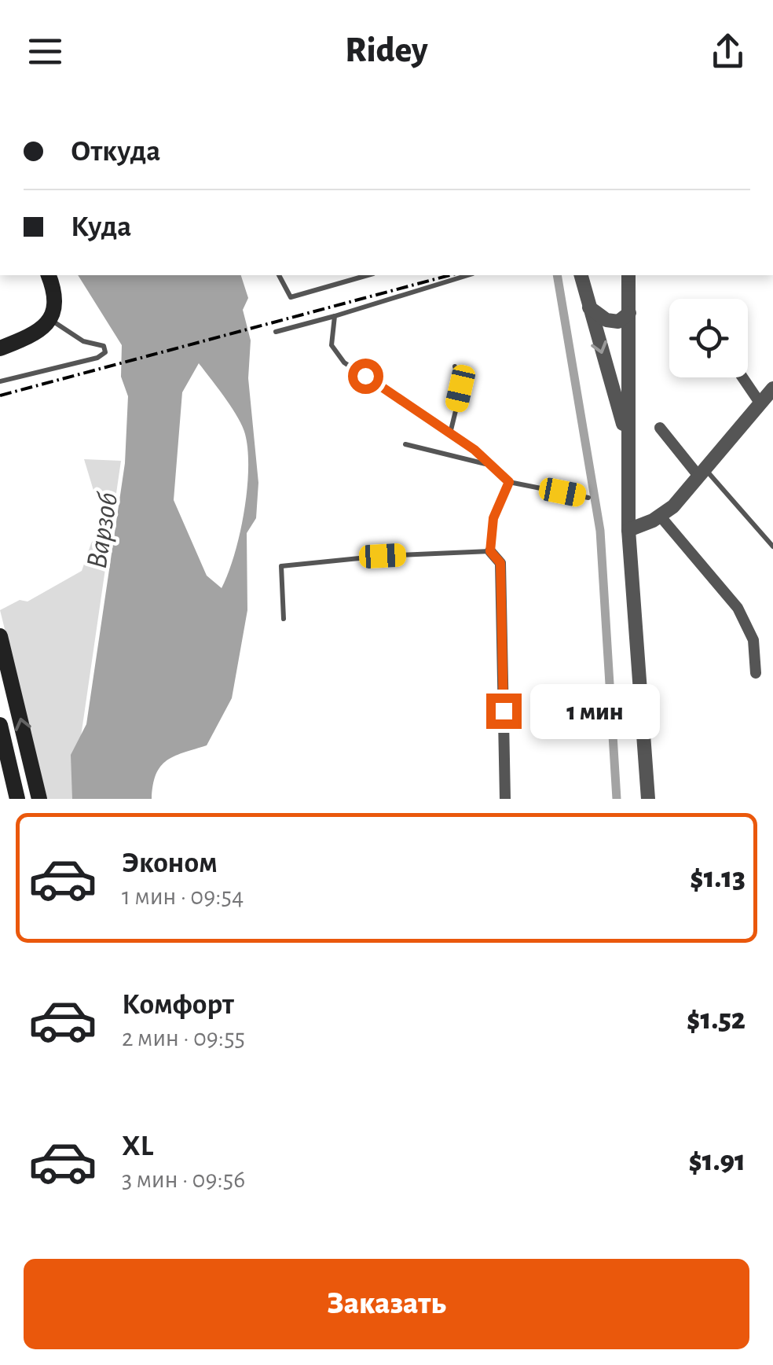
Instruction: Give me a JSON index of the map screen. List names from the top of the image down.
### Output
{
  "water": ["Варзоб"],
  "page": {
    "header": "Ridey",
    "banner": ["Откуда", "Куда"],
    "bubble": "1 мин",
    "list": [
      {
        "name": "Эконом",
        "note": "1 мин · 09:54",
        "value": "$1.13"
      },
      {
        "name": "Комфорт",
        "note": "2 мин · 09:55",
        "value": "$1.52"
      },
      {
        "name": "XL",
        "note": "3 мин · 09:56",
        "value": "$1.91"
      }
    ],
    "buttons": "Заказать"
  }
}
